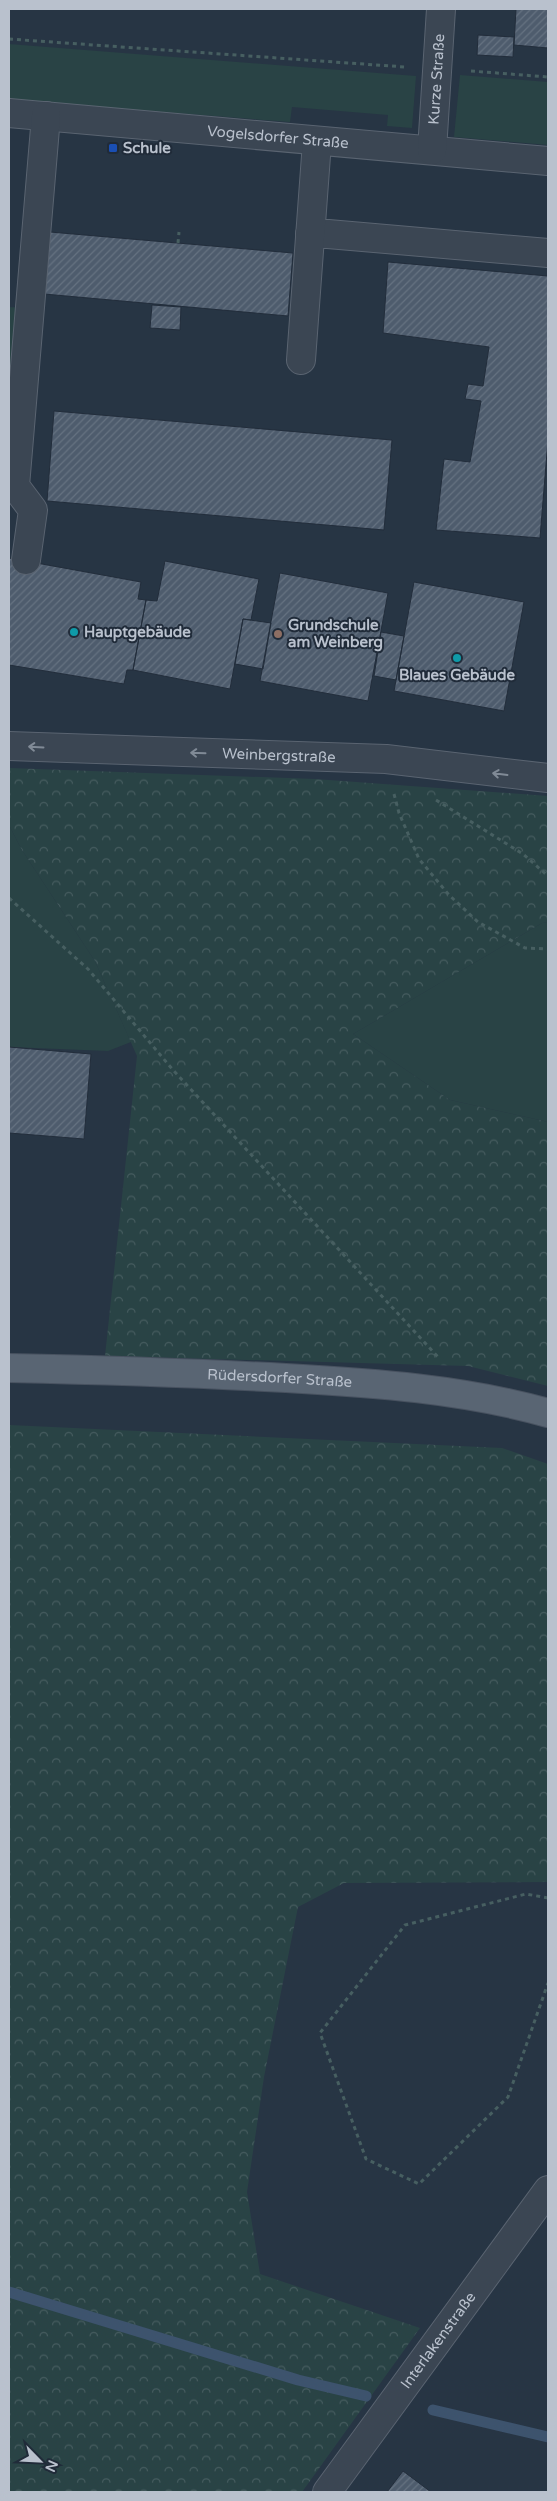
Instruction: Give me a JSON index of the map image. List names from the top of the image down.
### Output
{
  "streets": {
    "main road": ["Rüdersdorfer Straße"],
    "street": [
      "Kurze Straße",
      "Vogelsdorfer Straße",
      "Weinbergstraße",
      "Interlakenstraße"
    ]
  },
  "crossings": [
    ["Kurze Straße", "Vogelsdorfer Straße"]
  ],
  "one_way": ["Weinbergstraße"],
  "places": {
    "transit": ["Schule"],
    "other": ["Hauptgebäude", "Grundschule am Weinberg", "Blaues Gebäude"]
  },
  "north": "bottom right"
}
